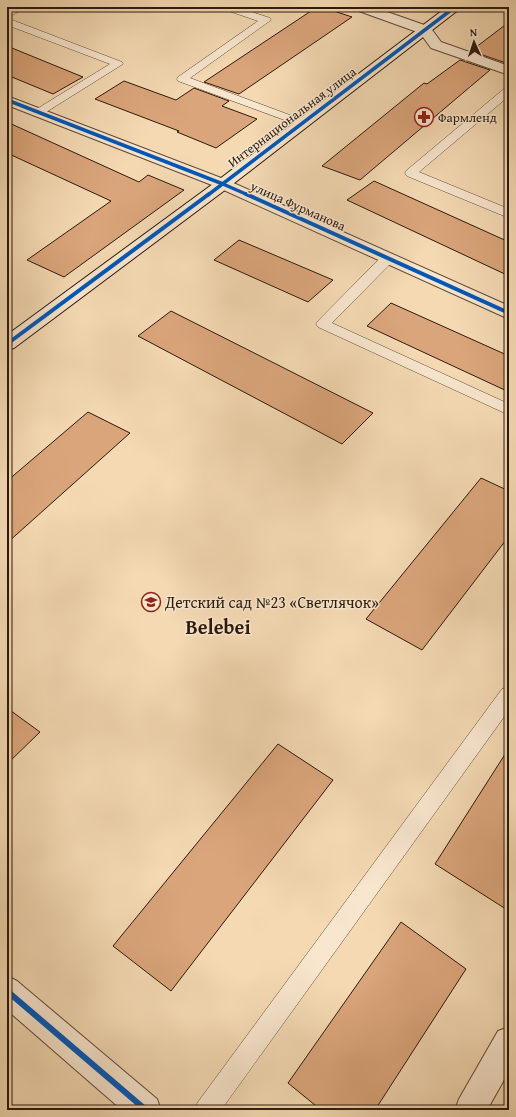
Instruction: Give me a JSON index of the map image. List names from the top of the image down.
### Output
{
  "streets": {
    "street": ["Интернациональная улица", "улица Фурманова"]
  },
  "crossings": [
    ["Интернациональная улица", "улица Фурманова"]
  ],
  "districts": ["Belebei"],
  "places": {
    "pharmacy": ["Фармленд"],
    "school or university": ["Детский сад №23 «Светлячок»"]
  },
  "north": "top"
}
